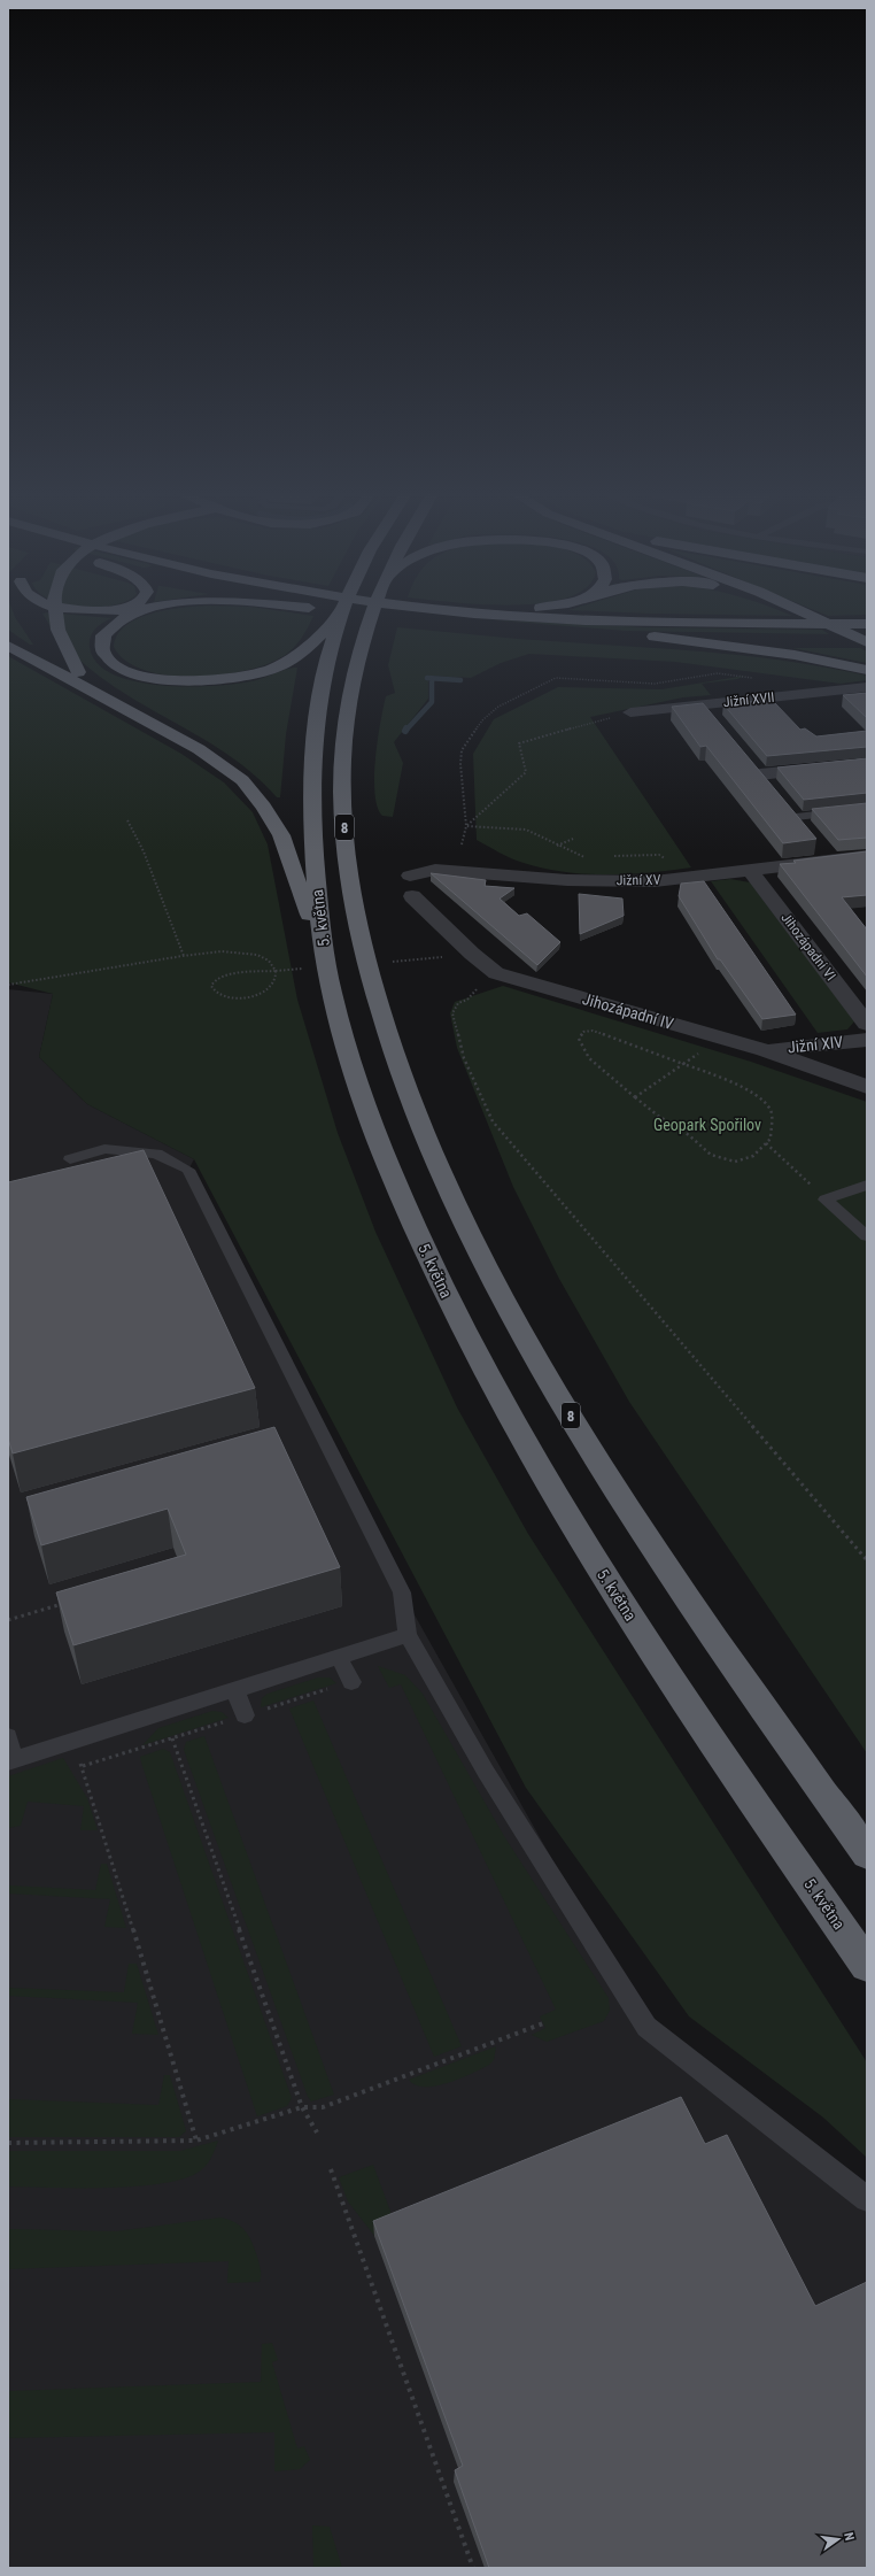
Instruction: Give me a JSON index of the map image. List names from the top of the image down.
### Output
{
  "streets": {
    "highway": ["8", "5. května"],
    "street": [
      "Jižní XVII",
      "Jižní XV",
      "Jihozápadni VI",
      "Jihozápadní IV",
      "Jižní XIV"
    ]
  },
  "crossings": [
    ["Jižní XV", "Jihozápadni VI"],
    ["Jižní XV", "Jihozápadní IV"],
    ["Jihozápadní IV", "Jižní XIV"]
  ],
  "parks": ["Geopark Spořilov"],
  "north": "right"
}
